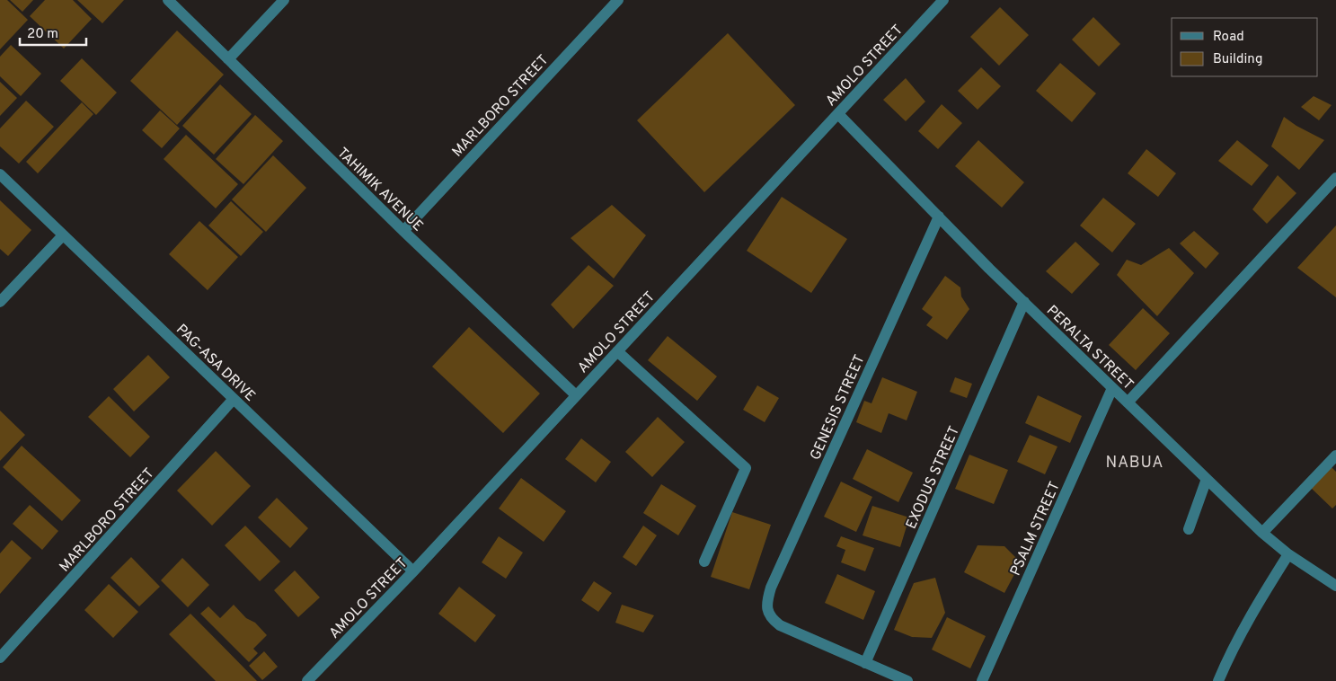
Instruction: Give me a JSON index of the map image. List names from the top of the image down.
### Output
{
  "streets": {
    "street": [
      "AMOLO STREET",
      "MARLBORO STREET",
      "TAHIMIK AVENUE",
      "PERALTA STREET",
      "PAG-ASA DRIVE",
      "GENESIS STREET",
      "EXODUS STREET",
      "PSALM STREET"
    ]
  },
  "crossings": [
    ["AMOLO STREET", "TAHIMIK AVENUE"],
    ["AMOLO STREET", "PERALTA STREET"],
    ["AMOLO STREET", "PAG-ASA DRIVE"],
    ["MARLBORO STREET", "TAHIMIK AVENUE"],
    ["MARLBORO STREET", "PAG-ASA DRIVE"],
    ["PERALTA STREET", "GENESIS STREET"],
    ["PERALTA STREET", "EXODUS STREET"],
    ["PERALTA STREET", "PSALM STREET"],
    ["GENESIS STREET", "EXODUS STREET"]
  ],
  "districts": ["NABUA"],
  "legend": ["Road", "Building"],
  "scale_bar": "20 m"
}
